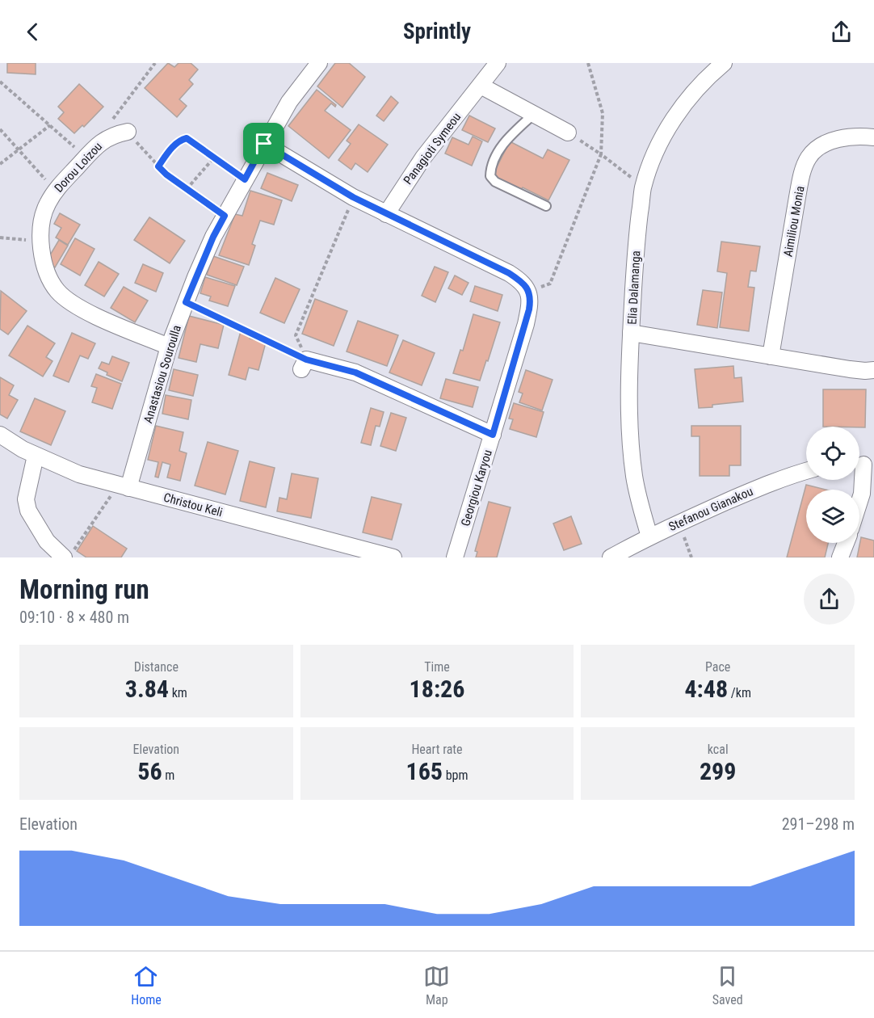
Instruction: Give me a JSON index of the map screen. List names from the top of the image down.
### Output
{
  "streets": {
    "street": [
      "Panagioti Symeou",
      "Dorou Loizou",
      "Aimiliou Monia",
      "Elia Dalamanga",
      "Anastasiou Souroulla",
      "Georgiou Karyou",
      "Christou Keli",
      "Stefanou Gianakou"
    ]
  },
  "crossings": [
    ["Dorou Loizou", "Anastasiou Souroulla"],
    ["Elia Dalamanga", "Stefanou Gianakou"],
    ["Anastasiou Souroulla", "Christou Keli"]
  ],
  "page": {
    "header": "Sprintly",
    "heading": ["Morning run", "09:10 · 8 × 480 m"],
    "stats": [
      ["Distance", "3.84 km"],
      ["Time", "18:26"],
      ["Pace", "4:48 /km"],
      ["Elevation", "56 m"],
      ["Heart rate", "165 bpm"],
      ["kcal", "299"]
    ],
    "chart": ["Elevation", "291–298 m"],
    "tabs": ["Home", "Map", "Saved"]
  }
}
